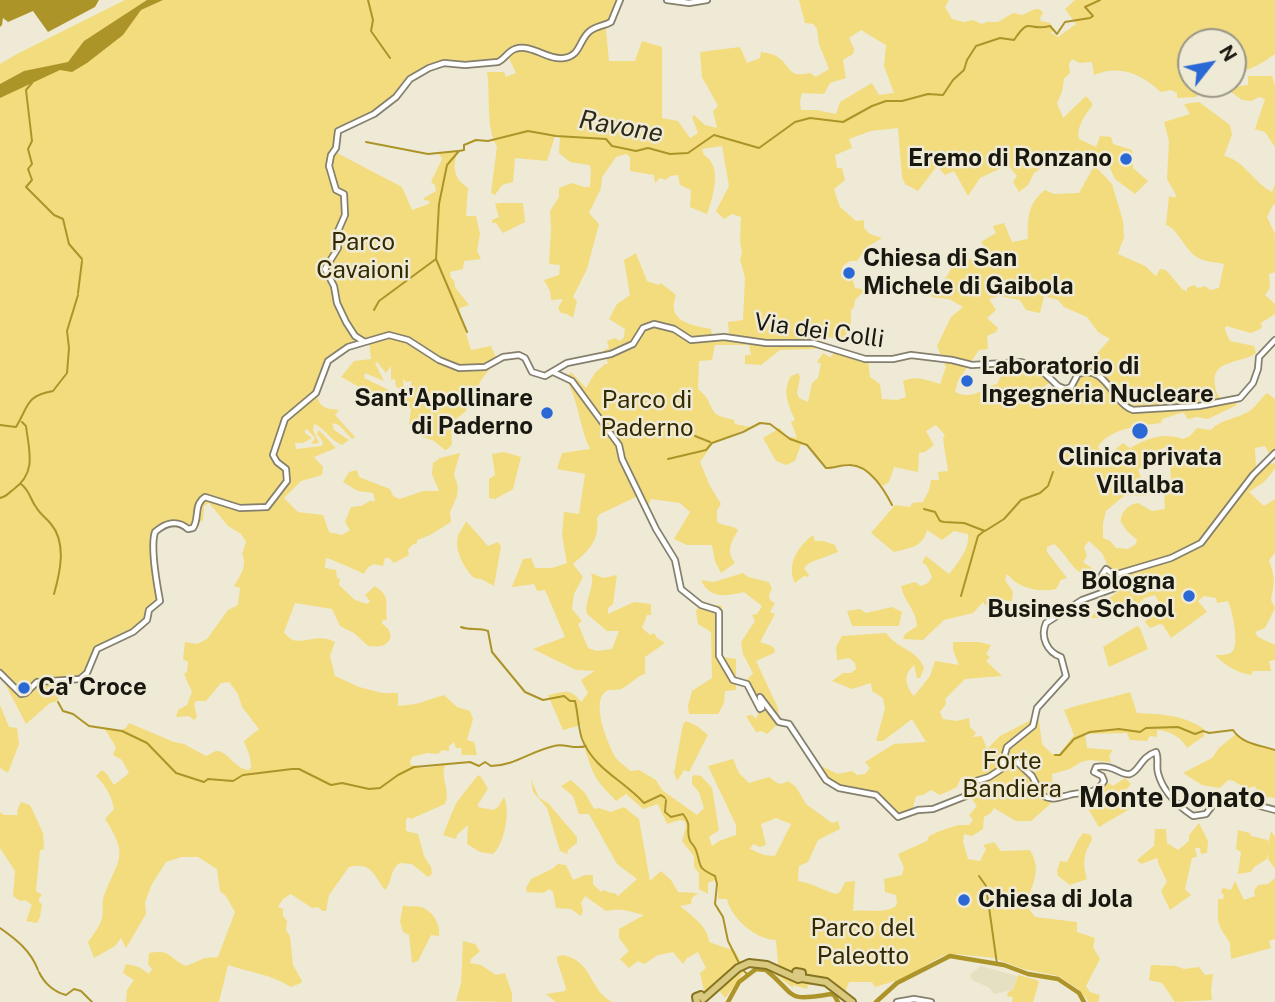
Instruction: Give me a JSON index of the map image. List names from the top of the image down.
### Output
{
  "streets": {
    "street": ["Via dei Colli"]
  },
  "districts": ["Monte Donato"],
  "water": ["Ravone"],
  "parks": [
    "Parco Cavaioni",
    "Parco di Paderno",
    "Forte Bandiera",
    "Parco del Paleotto"
  ],
  "places": [
    "Eremo di Ronzano",
    "Chiesa di San Michele di Gaibola",
    "Laboratorio di Ingegneria Nucleare",
    "Sant'Apollinare di Paderno",
    "Clinica privata Villalba",
    "Bologna Business School",
    "Ca' Croce",
    "Chiesa di Jola"
  ],
  "north": "top right"
}
